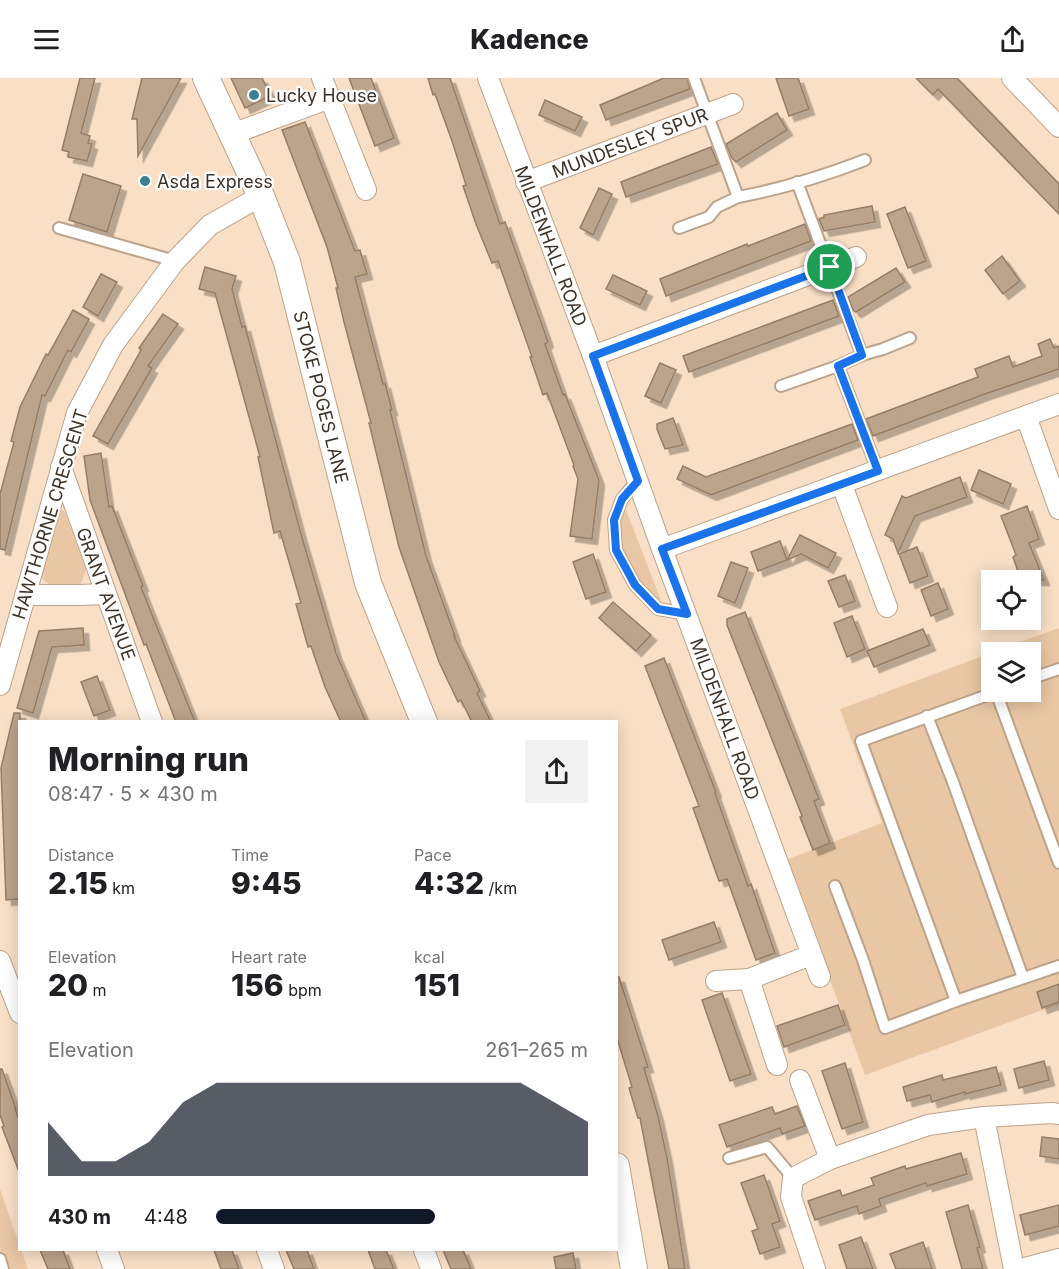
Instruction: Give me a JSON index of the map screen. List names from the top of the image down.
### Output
{
  "streets": {
    "street": [
      "MUNDESLEY SPUR",
      "MILDENHALL ROAD",
      "STOKE POGES LANE",
      "HAWTHORNE CRESCENT",
      "GRANT AVENUE"
    ]
  },
  "crossings": [
    ["MUNDESLEY SPUR", "MILDENHALL ROAD"],
    ["STOKE POGES LANE", "HAWTHORNE CRESCENT"],
    ["HAWTHORNE CRESCENT", "GRANT AVENUE"]
  ],
  "places": ["Lucky House", "Asda Express"],
  "page": {
    "header": "Kadence",
    "heading": ["Morning run", "08:47 · 5 × 430 m"],
    "stats": [
      ["Distance", "2.15 km"],
      ["Time", "9:45"],
      ["Pace", "4:32 /km"],
      ["Elevation", "20 m"],
      ["Heart rate", "156 bpm"],
      ["kcal", "151"]
    ],
    "chart": ["Elevation", "261–265 m"],
    "list": [
      {
        "name": "430 m",
        "note": "4:48"
      }
    ]
  }
}
